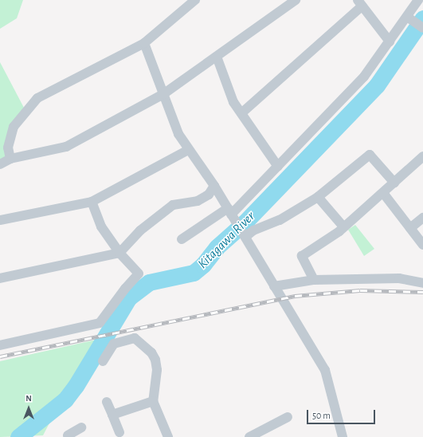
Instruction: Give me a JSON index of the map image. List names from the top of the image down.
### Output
{
  "water": ["Kitagawa River"],
  "scale_bar": "50 m",
  "north": "top"
}
